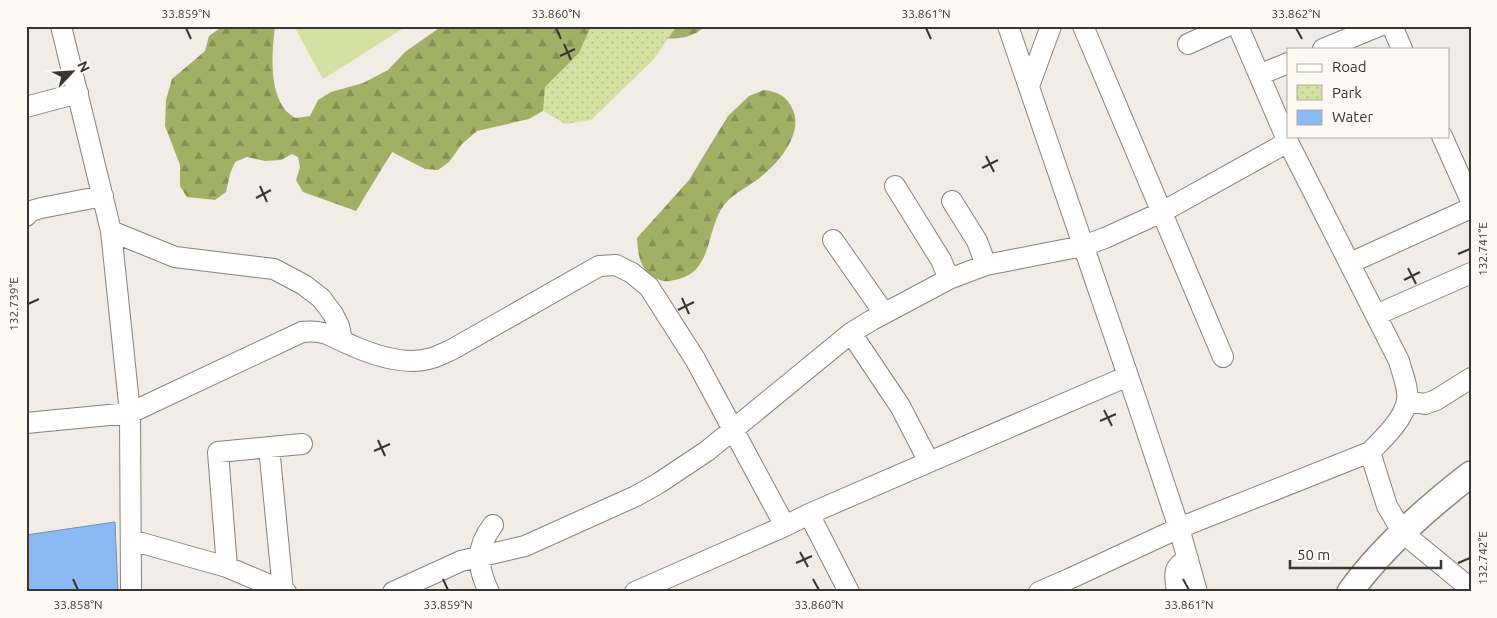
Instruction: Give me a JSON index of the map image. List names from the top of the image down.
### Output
{
  "legend": ["Road", "Park", "Water"],
  "scale_bar": "50 m",
  "north": "top right",
  "coordinates": [
    "33.859°N",
    "33.860°N",
    "33.861°N",
    "33.862°N",
    "132.741°E",
    "132.739°E",
    "132.742°E",
    "33.858°N"
  ]
}
